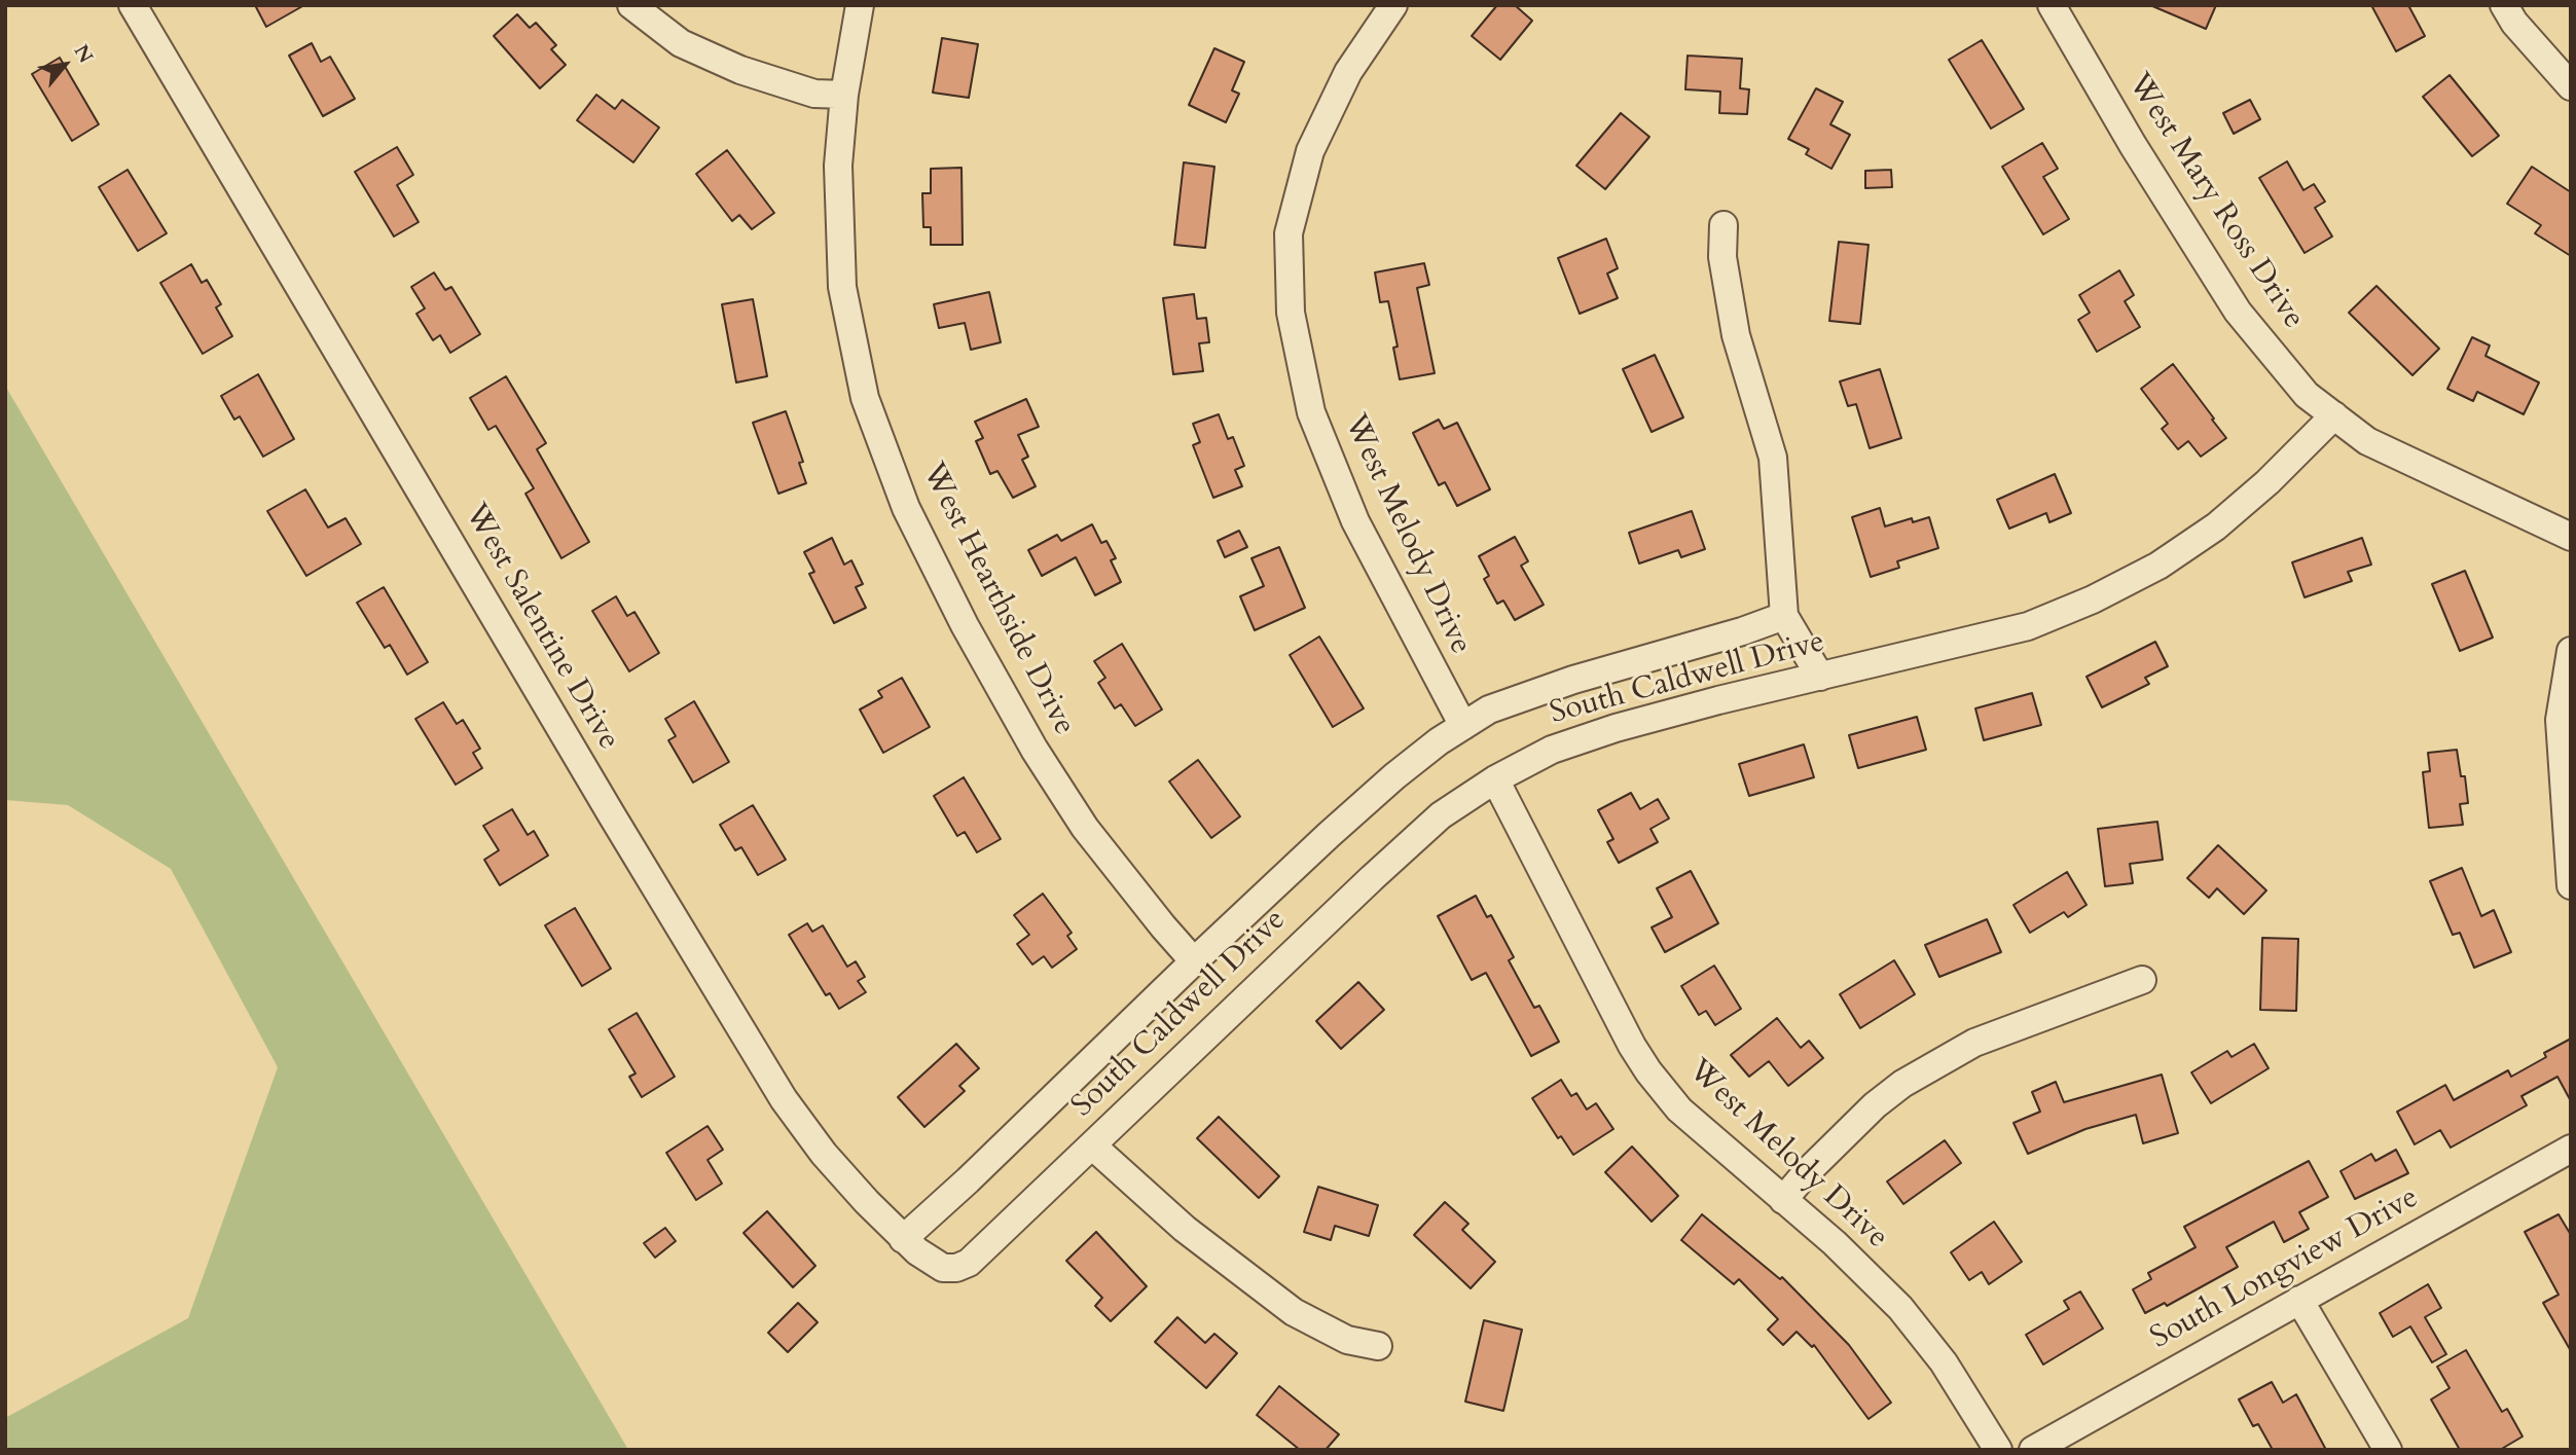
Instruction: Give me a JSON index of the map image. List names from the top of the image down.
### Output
{
  "streets": {
    "street": [
      "West Mary Ross Drive",
      "West Melody Drive",
      "West Hearthside Drive",
      "West Salentine Drive",
      "South Caldwell Drive",
      "South Longview Drive"
    ]
  },
  "crossings": [
    ["West Mary Ross Drive", "South Caldwell Drive"],
    ["West Melody Drive", "South Caldwell Drive"],
    ["West Hearthside Drive", "South Caldwell Drive"],
    ["West Salentine Drive", "South Caldwell Drive"]
  ],
  "north": "top right"
}
